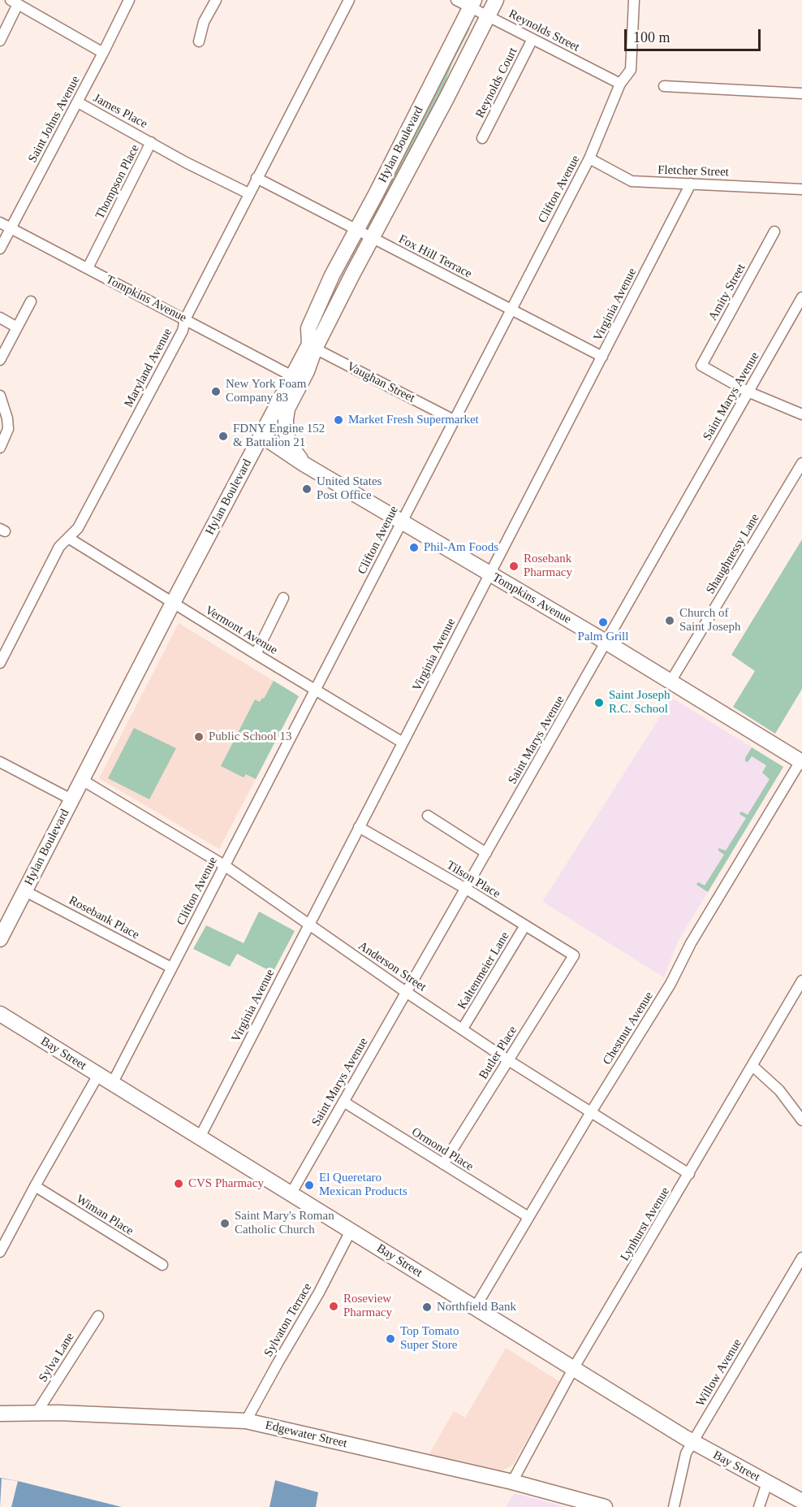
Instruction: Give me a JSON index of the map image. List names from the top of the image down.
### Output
{
  "streets": {
    "main road": [
      "Hylan Boulevard",
      "Tompkins Avenue",
      "Bay Street",
      "Edgewater Street"
    ],
    "street": [
      "Reynolds Street",
      "Reynolds Court",
      "James Place",
      "Saint Johns Avenue",
      "Fletcher Street",
      "Thompson Place",
      "Clifton Avenue",
      "Fox Hill Terrace",
      "Amity Street",
      "Virginia Avenue",
      "Maryland Avenue",
      "Vaughan Street",
      "Saint Marys Avenue",
      "Shaughnessy Lane",
      "Vermont Avenue",
      "Tilson Place",
      "Rosebank Place",
      "Anderson Street",
      "Kaltenmeier Lane",
      "Chestnut Avenue",
      "Butler Place",
      "Ormond Place",
      "Wiman Place",
      "Lynhurst Avenue",
      "Sylvaton Terrace",
      "Sylva Lane",
      "Willow Avenue"
    ]
  },
  "crossings": [
    ["Reynolds Street", "Reynolds Court"],
    ["Reynolds Street", "Hylan Boulevard"],
    ["Reynolds Street", "Clifton Avenue"],
    ["James Place", "Saint Johns Avenue"],
    ["James Place", "Thompson Place"],
    ["Saint Johns Avenue", "Tompkins Avenue"],
    ["Hylan Boulevard", "Fox Hill Terrace"],
    ["Hylan Boulevard", "Tompkins Avenue"],
    ["Hylan Boulevard", "Vaughan Street"],
    ["Hylan Boulevard", "Vermont Avenue"],
    ["Hylan Boulevard", "Rosebank Place"],
    ["Hylan Boulevard", "Anderson Street"],
    ["Fletcher Street", "Clifton Avenue"],
    ["Fletcher Street", "Virginia Avenue"],
    ["Thompson Place", "Tompkins Avenue"],
    ["Thompson Place", "Maryland Avenue"],
    ["Clifton Avenue", "Fox Hill Terrace"],
    ["Clifton Avenue", "Tompkins Avenue"],
    ["Clifton Avenue", "Vaughan Street"],
    ["Clifton Avenue", "Vermont Avenue"],
    ["Clifton Avenue", "Rosebank Place"],
    ["Clifton Avenue", "Anderson Street"],
    ["Clifton Avenue", "Bay Street"],
    ["Fox Hill Terrace", "Virginia Avenue"],
    ["Fox Hill Terrace", "Maryland Avenue"],
    ["Amity Street", "Saint Marys Avenue"],
    ["Tompkins Avenue", "Virginia Avenue"],
    ["Tompkins Avenue", "Maryland Avenue"],
    ["Tompkins Avenue", "Saint Marys Avenue"],
    ["Tompkins Avenue", "Shaughnessy Lane"],
    ["Tompkins Avenue", "Chestnut Avenue"],
    ["Virginia Avenue", "Vermont Avenue"],
    ["Virginia Avenue", "Tilson Place"],
    ["Virginia Avenue", "Anderson Street"],
    ["Virginia Avenue", "Bay Street"],
    ["Maryland Avenue", "Vermont Avenue"],
    ["Saint Marys Avenue", "Tilson Place"],
    ["Saint Marys Avenue", "Anderson Street"],
    ["Saint Marys Avenue", "Bay Street"],
    ["Saint Marys Avenue", "Ormond Place"],
    ["Tilson Place", "Kaltenmeier Lane"],
    ["Tilson Place", "Butler Place"],
    ["Anderson Street", "Kaltenmeier Lane"],
    ["Anderson Street", "Chestnut Avenue"],
    ["Anderson Street", "Butler Place"],
    ["Anderson Street", "Lynhurst Avenue"],
    ["Chestnut Avenue", "Bay Street"],
    ["Chestnut Avenue", "Ormond Place"],
    ["Butler Place", "Ormond Place"],
    ["Bay Street", "Lynhurst Avenue"],
    ["Bay Street", "Sylvaton Terrace"],
    ["Bay Street", "Willow Avenue"],
    ["Lynhurst Avenue", "Edgewater Street"],
    ["Sylvaton Terrace", "Edgewater Street"],
    ["Sylva Lane", "Edgewater Street"]
  ],
  "places": [
    "New York Foam Company 83",
    "Market Fresh Supermarket",
    "FDNY Engine 152 & Battalion 21",
    "United States Post Office",
    "Phil-Am Foods",
    "Rosebank Pharmacy",
    "Church of Saint Joseph",
    "Palm Grill",
    "Saint Joseph R.C. School",
    "Public School 13",
    "CVS Pharmacy",
    "El Queretaro Mexican Products",
    "Saint Mary's Roman Catholic Church",
    "Roseview Pharmacy",
    "Northfield Bank",
    "Top Tomato Super Store"
  ],
  "scale_bar": "100 m"
}
